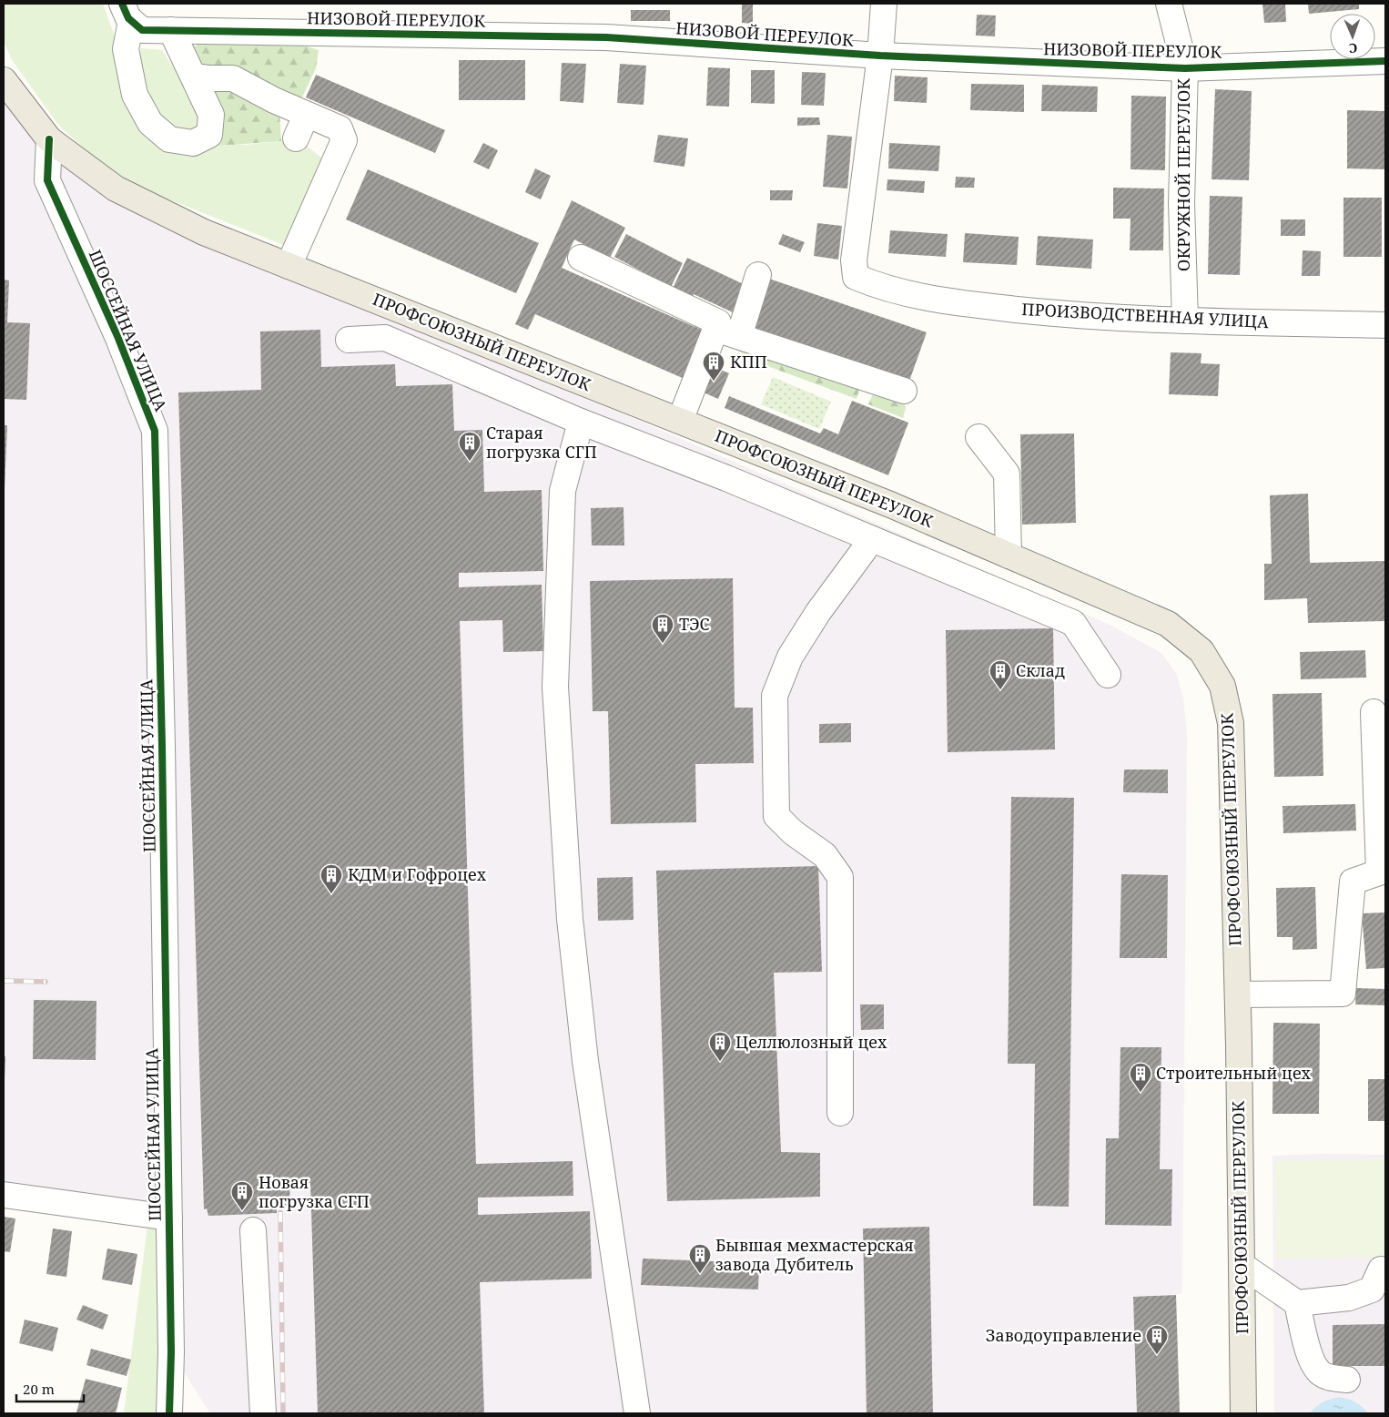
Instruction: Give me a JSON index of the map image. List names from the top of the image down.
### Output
{
  "streets": {
    "main road": ["ПРОФСОЮЗНЫЙ ПЕРЕУЛОК"],
    "street": [
      "НИЗОВОЙ ПЕРЕУЛОК",
      "ОКРУЖНОЙ ПЕРЕУЛОК",
      "ПРОИЗВОДСТВЕННАЯ УЛИЦА",
      "ШОССЕЙНАЯ УЛИЦА"
    ]
  },
  "crossings": [
    ["НИЗОВОЙ ПЕРЕУЛОК", "ОКРУЖНОЙ ПЕРЕУЛОК"],
    ["НИЗОВОЙ ПЕРЕУЛОК", "ПРОИЗВОДСТВЕННАЯ УЛИЦА"],
    ["ОКРУЖНОЙ ПЕРЕУЛОК", "ПРОИЗВОДСТВЕННАЯ УЛИЦА"],
    ["ШОССЕЙНАЯ УЛИЦА", "ПРОФСОЮЗНЫЙ ПЕРЕУЛОК"]
  ],
  "places": {
    "building": [
      "КПП",
      "Старая погрузка СГП",
      "ТЭС",
      "Склад",
      "КДМ и Гофроцех",
      "Целлюлозный цех",
      "Строительный цех",
      "Новая погрузка СГП",
      "Бывшая мехмастерская завода Дубитель",
      "Заводоуправление"
    ]
  },
  "scale_bar": "20 m",
  "north": "bottom"
}
